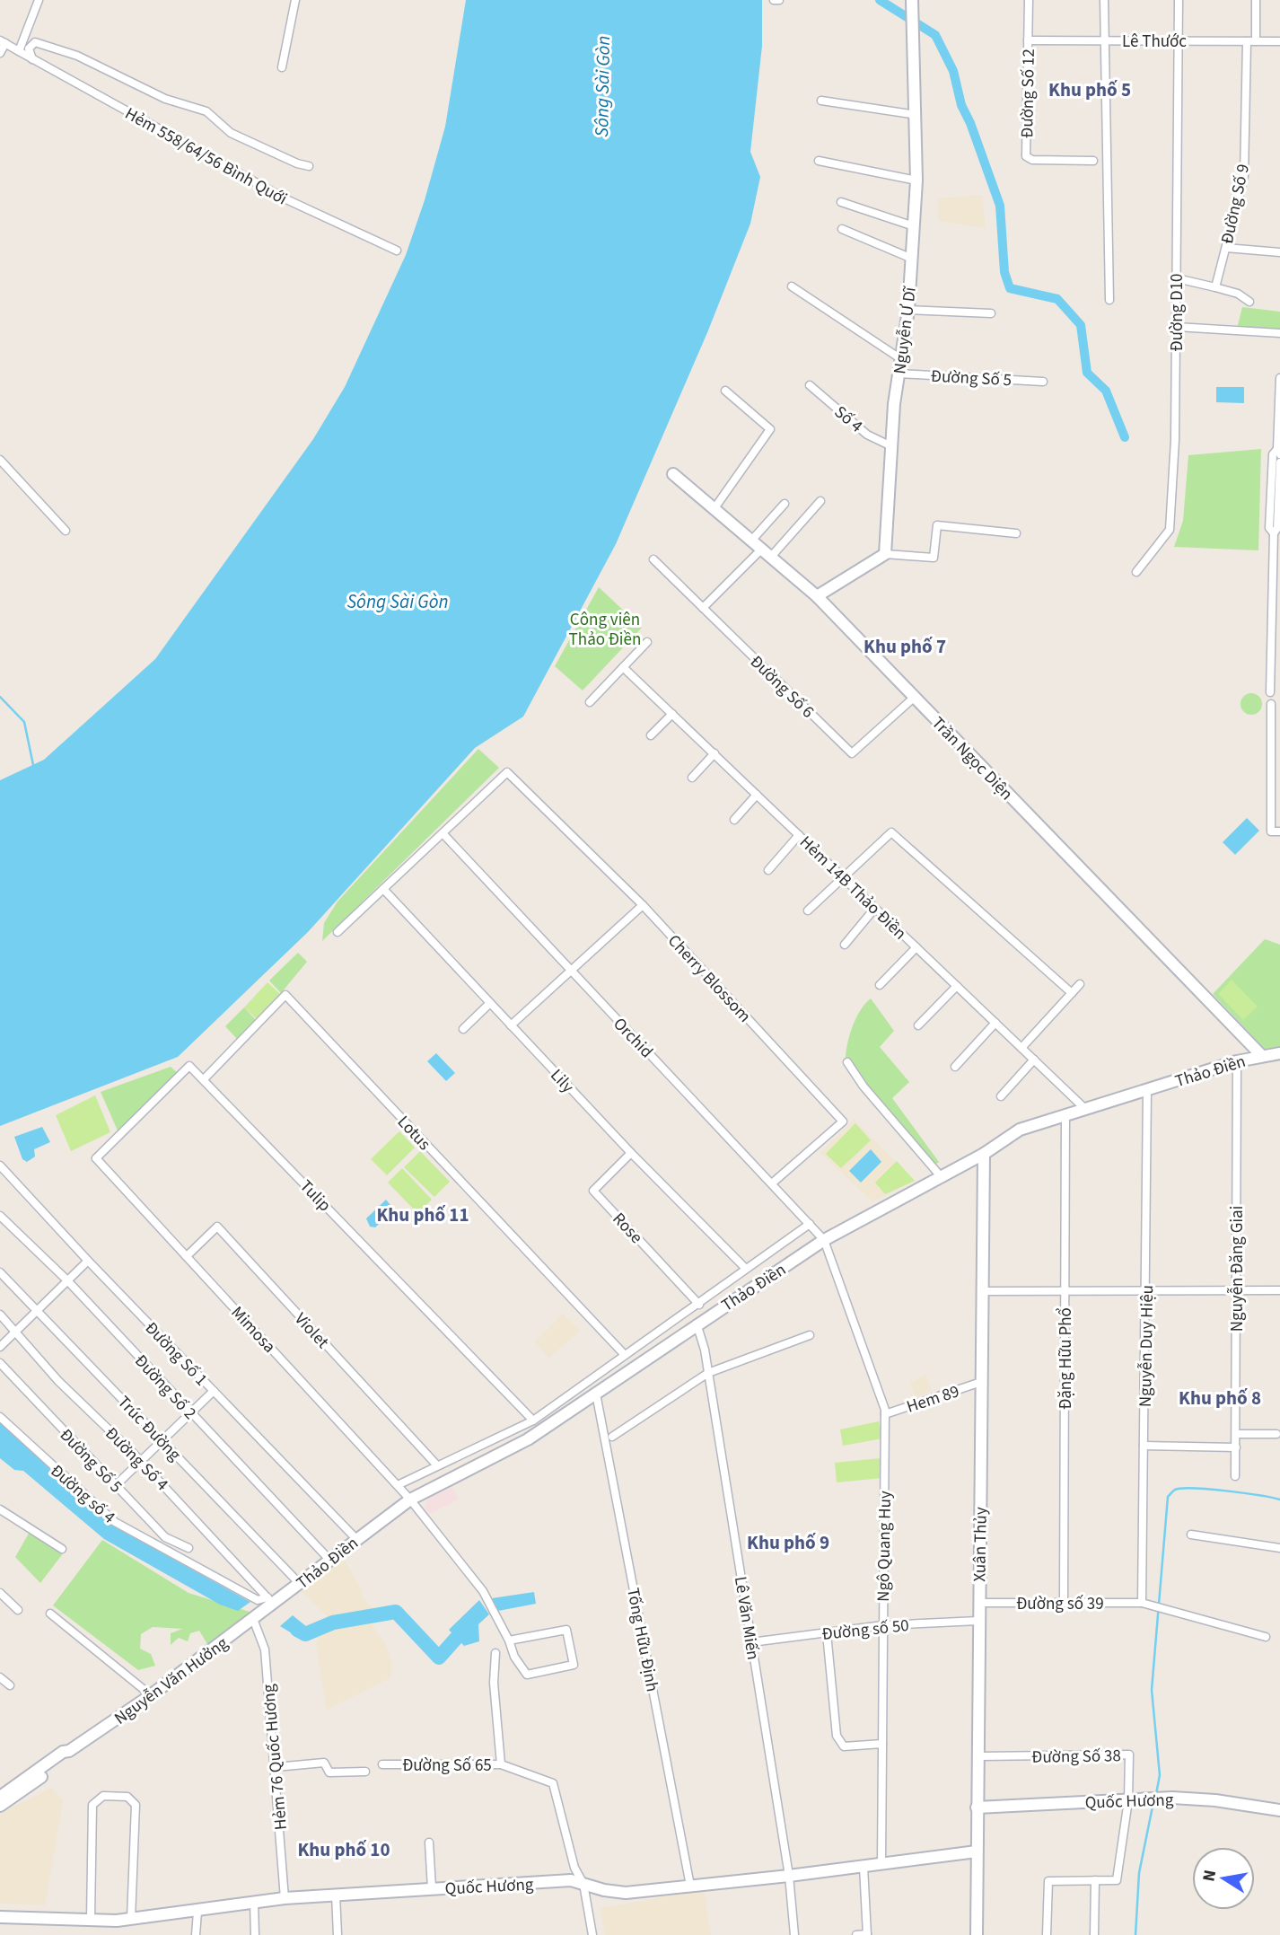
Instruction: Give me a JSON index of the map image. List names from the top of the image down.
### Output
{
  "streets": {
    "street": [
      "Lê Thước",
      "Đường Số 12",
      "Hẻm 558/64/56 Bình Quới",
      "Đường Số 9",
      "Đường D10",
      "Nguyễn Ư Dĩ",
      "Đường Số 5",
      "Số 4",
      "Đường Số 6",
      "Trần Ngọc Diện",
      "Hẻm 14B Thảo Điền",
      "Cherry Blossom",
      "Orchid",
      "Thảo Điền",
      "Lily",
      "Lotus",
      "Tulip",
      "Rose",
      "Nguyễn Đăng Giai",
      "Mimosa",
      "Violet",
      "Nguyễn Duy Hiệu",
      "Đường Số 1",
      "Đặng Hữu Phổ",
      "Đường Số 2",
      "Hem 89",
      "Trúc Đường",
      "Đường Số 4",
      "Đường số 4",
      "Xuân Thủy",
      "Ngô Quang Huy",
      "Đường số 39",
      "Lê Văn Miến",
      "Đường số 50",
      "Tống Hữu Định",
      "Nguyễn Văn Hưởng",
      "Đường Số 38",
      "Hẻm 76 Quốc Hương",
      "Đường Số 65",
      "Quốc Hương"
    ]
  },
  "crossings": [
    ["Lê Thước", "Đường Số 12"],
    ["Lê Thước", "Đường Số 9"],
    ["Lê Thước", "Đường D10"],
    ["Nguyễn Ư Dĩ", "Đường Số 5"],
    ["Nguyễn Ư Dĩ", "Số 4"],
    ["Đường Số 6", "Trần Ngọc Diện"],
    ["Trần Ngọc Diện", "Thảo Điền"],
    ["Hẻm 14B Thảo Điền", "Thảo Điền"],
    ["Cherry Blossom", "Orchid"],
    ["Orchid", "Thảo Điền"],
    ["Orchid", "Ngô Quang Huy"],
    ["Thảo Điền", "Nguyễn Đăng Giai"],
    ["Thảo Điền", "Mimosa"],
    ["Thảo Điền", "Nguyễn Duy Hiệu"],
    ["Thảo Điền", "Đường Số 1"],
    ["Thảo Điền", "Đặng Hữu Phổ"],
    ["Thảo Điền", "Đường Số 2"],
    ["Thảo Điền", "Trúc Đường"],
    ["Thảo Điền", "Đường Số 4"],
    ["Thảo Điền", "Đường số 4"],
    ["Thảo Điền", "Xuân Thủy"],
    ["Thảo Điền", "Ngô Quang Huy"],
    ["Thảo Điền", "Lê Văn Miến"],
    ["Thảo Điền", "Tống Hữu Định"],
    ["Thảo Điền", "Nguyễn Văn Hưởng"],
    ["Lily", "Rose"],
    ["Lotus", "Tulip"],
    ["Lotus", "Mimosa"],
    ["Tulip", "Mimosa"],
    ["Mimosa", "Violet"],
    ["Nguyễn Duy Hiệu", "Đường số 39"],
    ["Đặng Hữu Phổ", "Đường số 39"],
    ["Hem 89", "Xuân Thủy"],
    ["Hem 89", "Ngô Quang Huy"],
    ["Đường Số 4", "Đường số 4"],
    ["Đường Số 4", "Nguyễn Văn Hưởng"],
    ["Đường số 4", "Nguyễn Văn Hưởng"],
    ["Xuân Thủy", "Đường số 39"],
    ["Xuân Thủy", "Đường số 50"],
    ["Xuân Thủy", "Đường Số 38"],
    ["Xuân Thủy", "Quốc Hương"],
    ["Ngô Quang Huy", "Đường số 50"],
    ["Ngô Quang Huy", "Quốc Hương"],
    ["Lê Văn Miến", "Đường số 50"],
    ["Lê Văn Miến", "Quốc Hương"],
    ["Tống Hữu Định", "Quốc Hương"],
    ["Nguyễn Văn Hưởng", "Hẻm 76 Quốc Hương"],
    ["Đường Số 38", "Quốc Hương"],
    ["Hẻm 76 Quốc Hương", "Quốc Hương"],
    ["Đường Số 65", "Quốc Hương"]
  ],
  "districts": [
    "Khu phố 5",
    "Khu phố 7",
    "Khu phố 11",
    "Khu phố 8",
    "Khu phố 9",
    "Khu phố 10"
  ],
  "water": ["Sông Sài Gòn"],
  "parks": ["Công viên Thảo Điền"],
  "north": "left"
}
